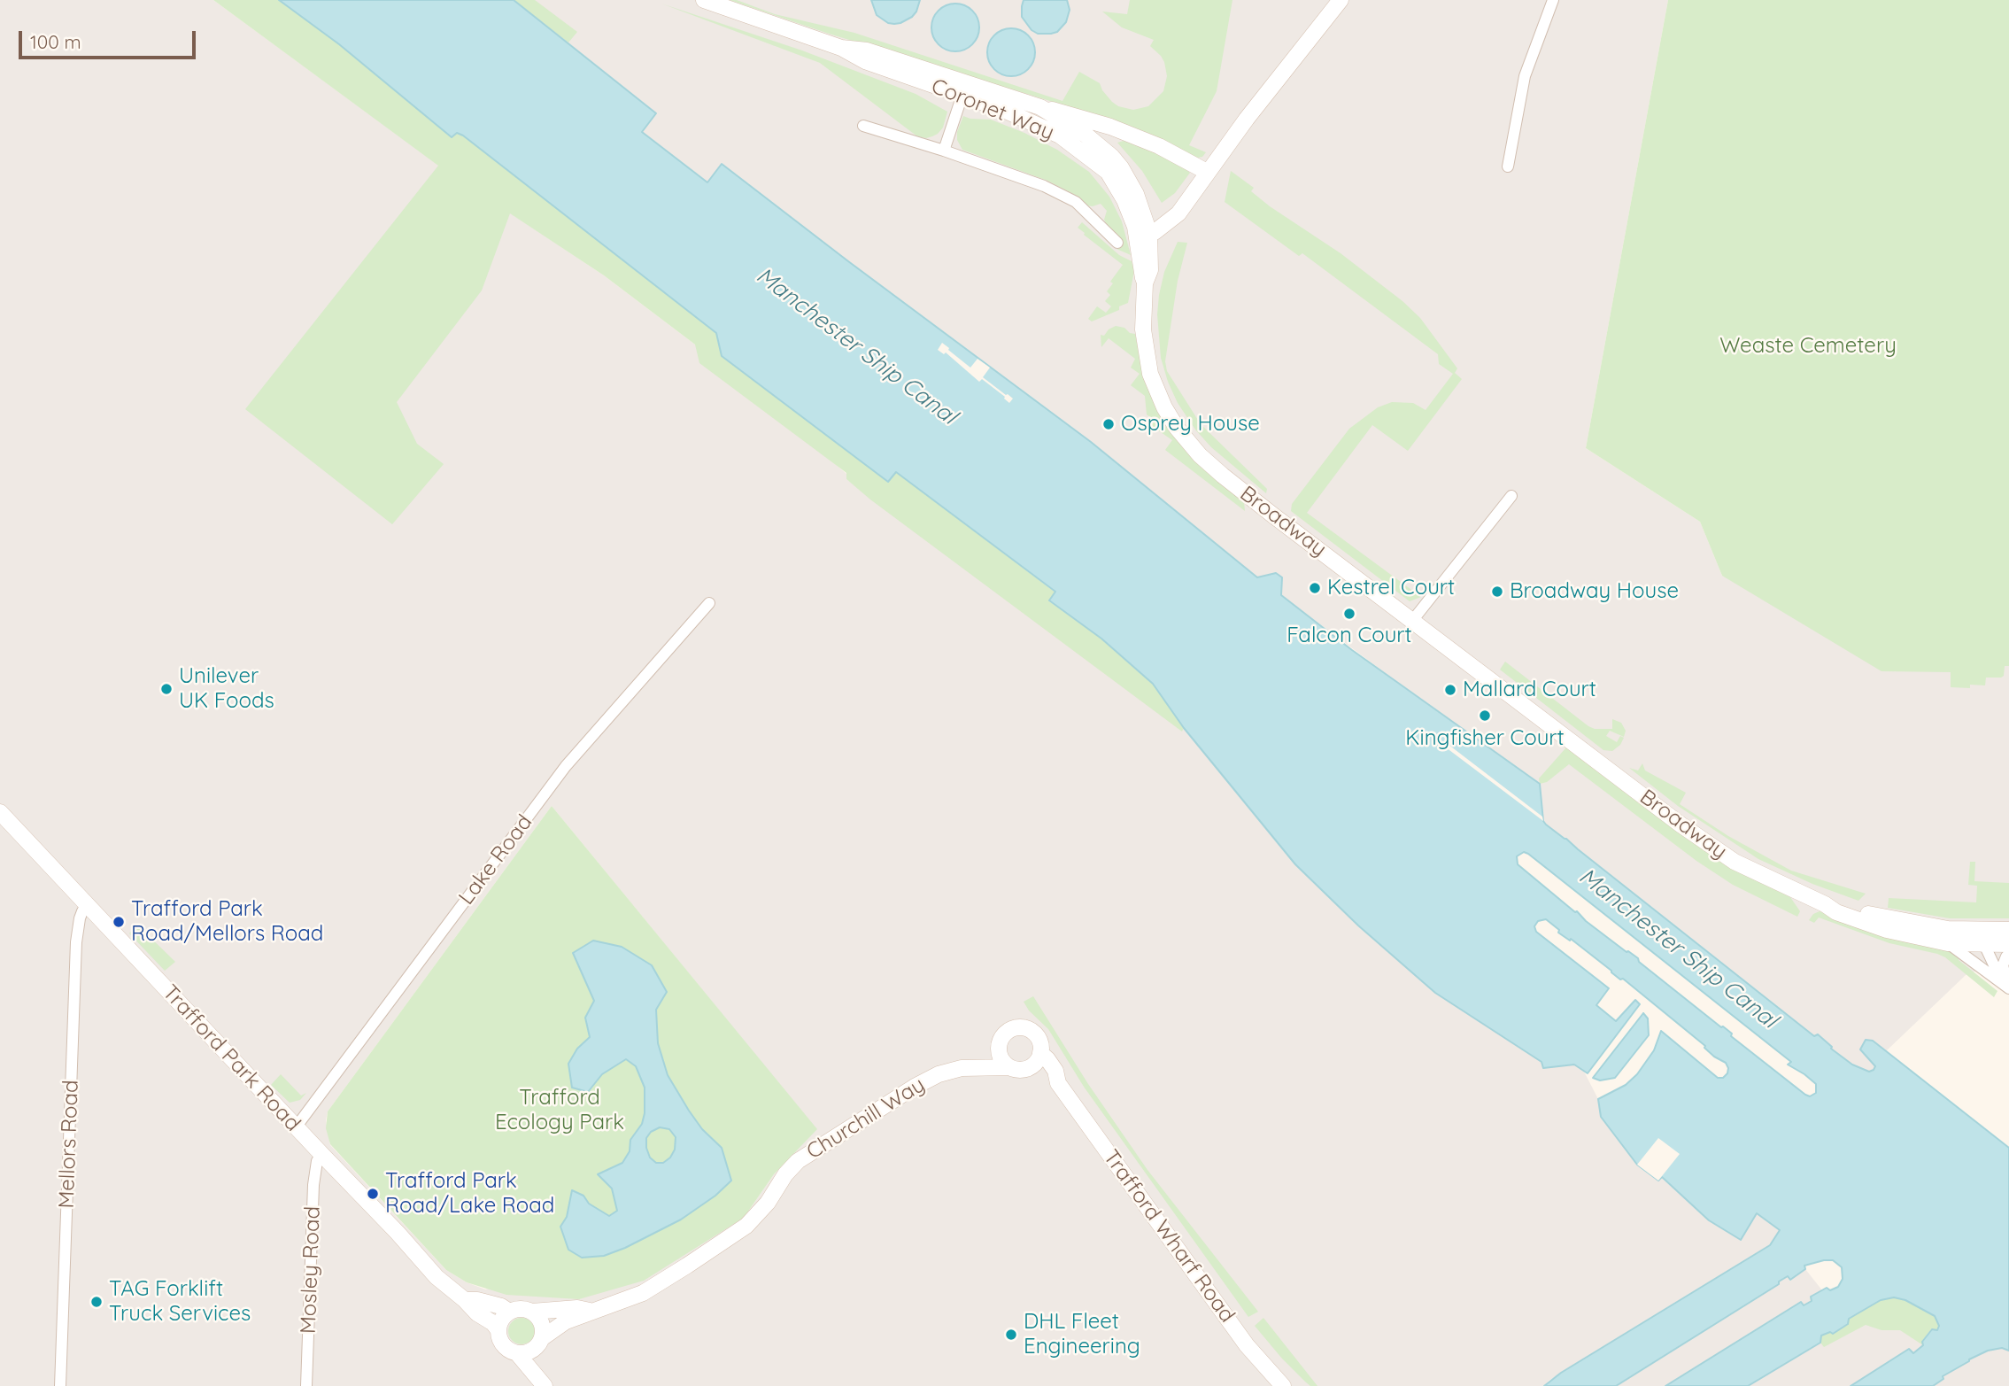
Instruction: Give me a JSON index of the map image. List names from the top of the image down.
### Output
{
  "streets": {
    "street": [
      "Coronet Way",
      "Broadway",
      "Lake Road",
      "Trafford Park Road",
      "Churchill Way",
      "Mellors Road",
      "Trafford Wharf Road",
      "Mosley Road"
    ]
  },
  "crossings": [
    ["Coronet Way", "Broadway"],
    ["Lake Road", "Trafford Park Road"],
    ["Trafford Park Road", "Churchill Way"],
    ["Trafford Park Road", "Mellors Road"],
    ["Trafford Park Road", "Mosley Road"],
    ["Churchill Way", "Trafford Wharf Road"]
  ],
  "water": ["Manchester Ship Canal"],
  "parks": ["Weaste Cemetery", "Trafford Ecology Park"],
  "places": [
    "Osprey House",
    "Kestrel Court",
    "Broadway House",
    "Falcon Court",
    "Unilever UK Foods",
    "Mallard Court",
    "Kingfisher Court",
    "Trafford Park Road/Mellors Road",
    "Trafford Park Road/Lake Road",
    "TAG Forklift Truck Services",
    "DHL Fleet Engineering"
  ],
  "scale_bar": "100 m"
}
